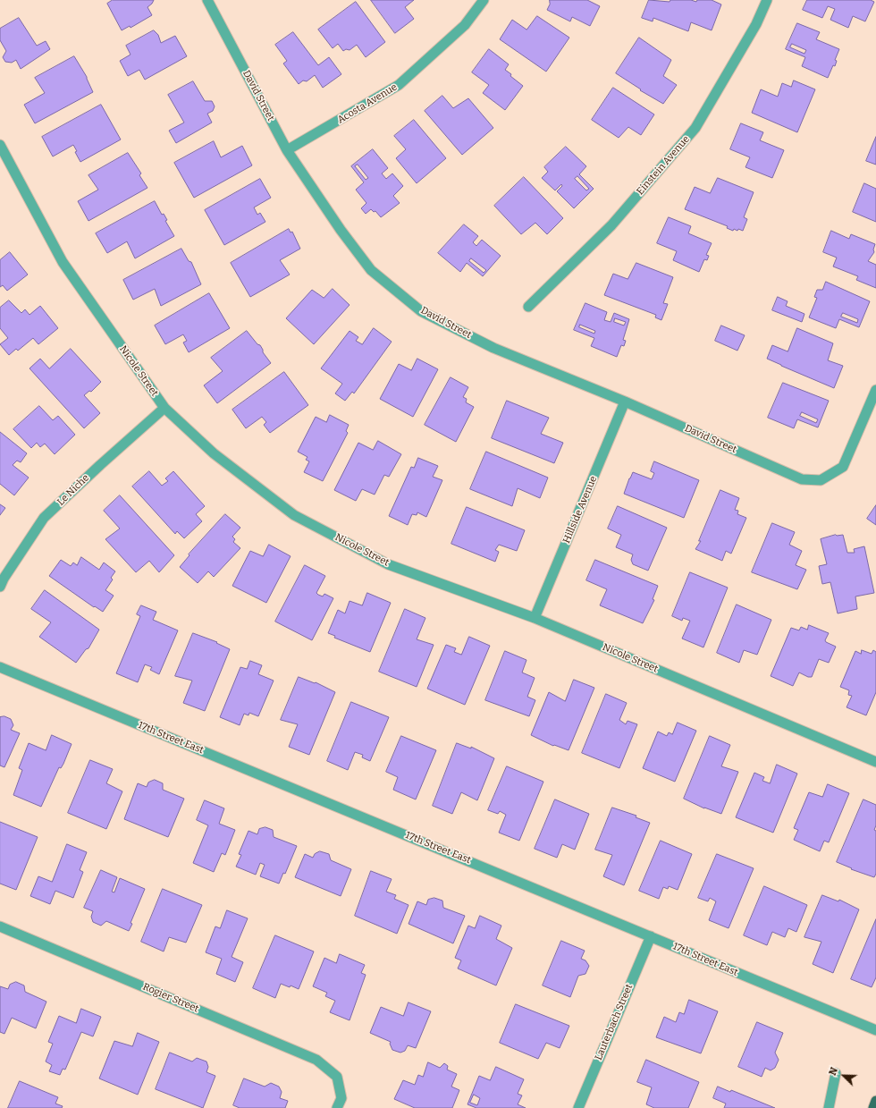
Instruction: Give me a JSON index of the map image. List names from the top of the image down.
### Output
{
  "streets": {
    "street": [
      "David Street",
      "Acosta Avenue",
      "Einstein Avenue",
      "Nicole Street",
      "Le Niche",
      "Hillside Avenue",
      "17th Street East",
      "Rogier Street",
      "Lauterbach Street"
    ]
  },
  "crossings": [
    ["David Street", "Acosta Avenue"],
    ["David Street", "Hillside Avenue"],
    ["Nicole Street", "Le Niche"],
    ["Nicole Street", "Hillside Avenue"],
    ["17th Street East", "Lauterbach Street"]
  ],
  "north": "top left"
}
